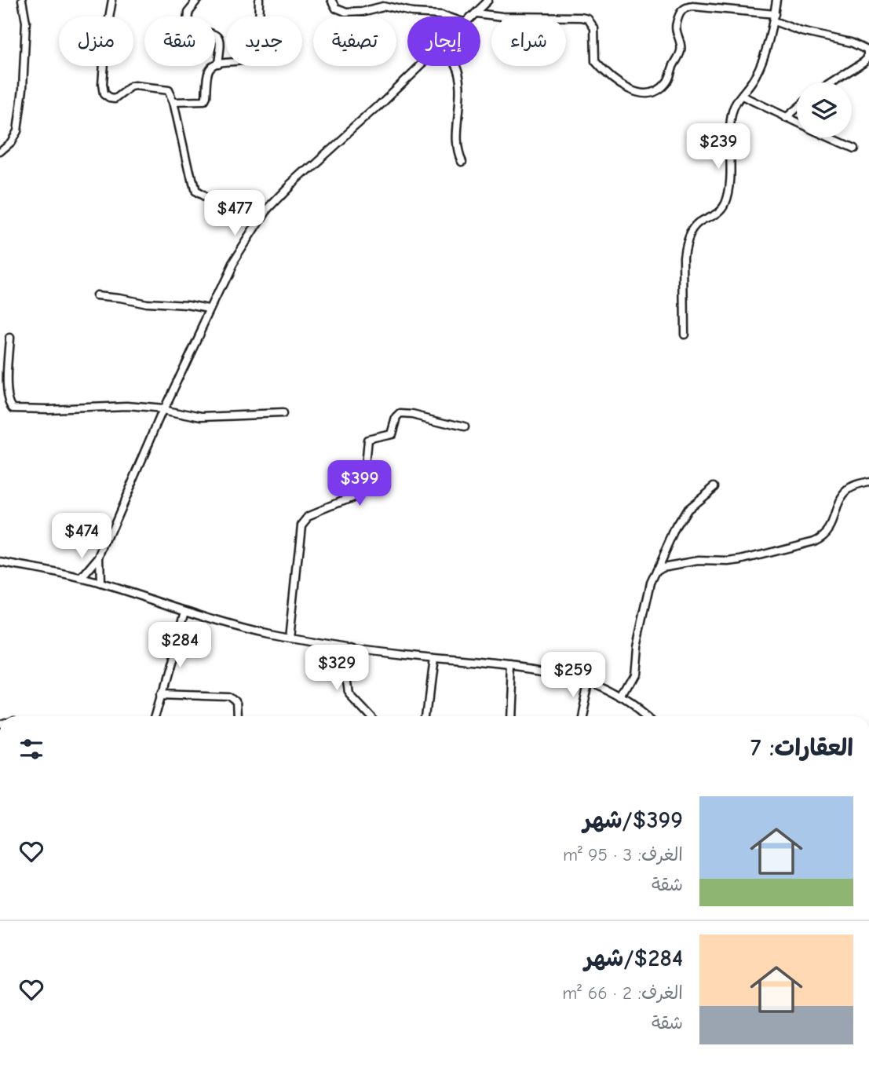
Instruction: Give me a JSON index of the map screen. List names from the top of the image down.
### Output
{
  "page": {
    "chip": [
      "شراء",
      "إيجار",
      "تصفية",
      "جديد",
      "شقة",
      "منزل"
    ],
    "price": [
      "$239",
      "$477",
      "$399",
      "$474",
      "$284",
      "$329",
      "$259"
    ],
    "heading": "العقارات: 7",
    "list": [
      {
        "name": "$399/شهر",
        "note": "الغرف: 3 · 95 m² · شقة"
      },
      {
        "name": "$284/شهر",
        "note": "الغرف: 2 · 66 m² · شقة"
      }
    ]
  }
}
